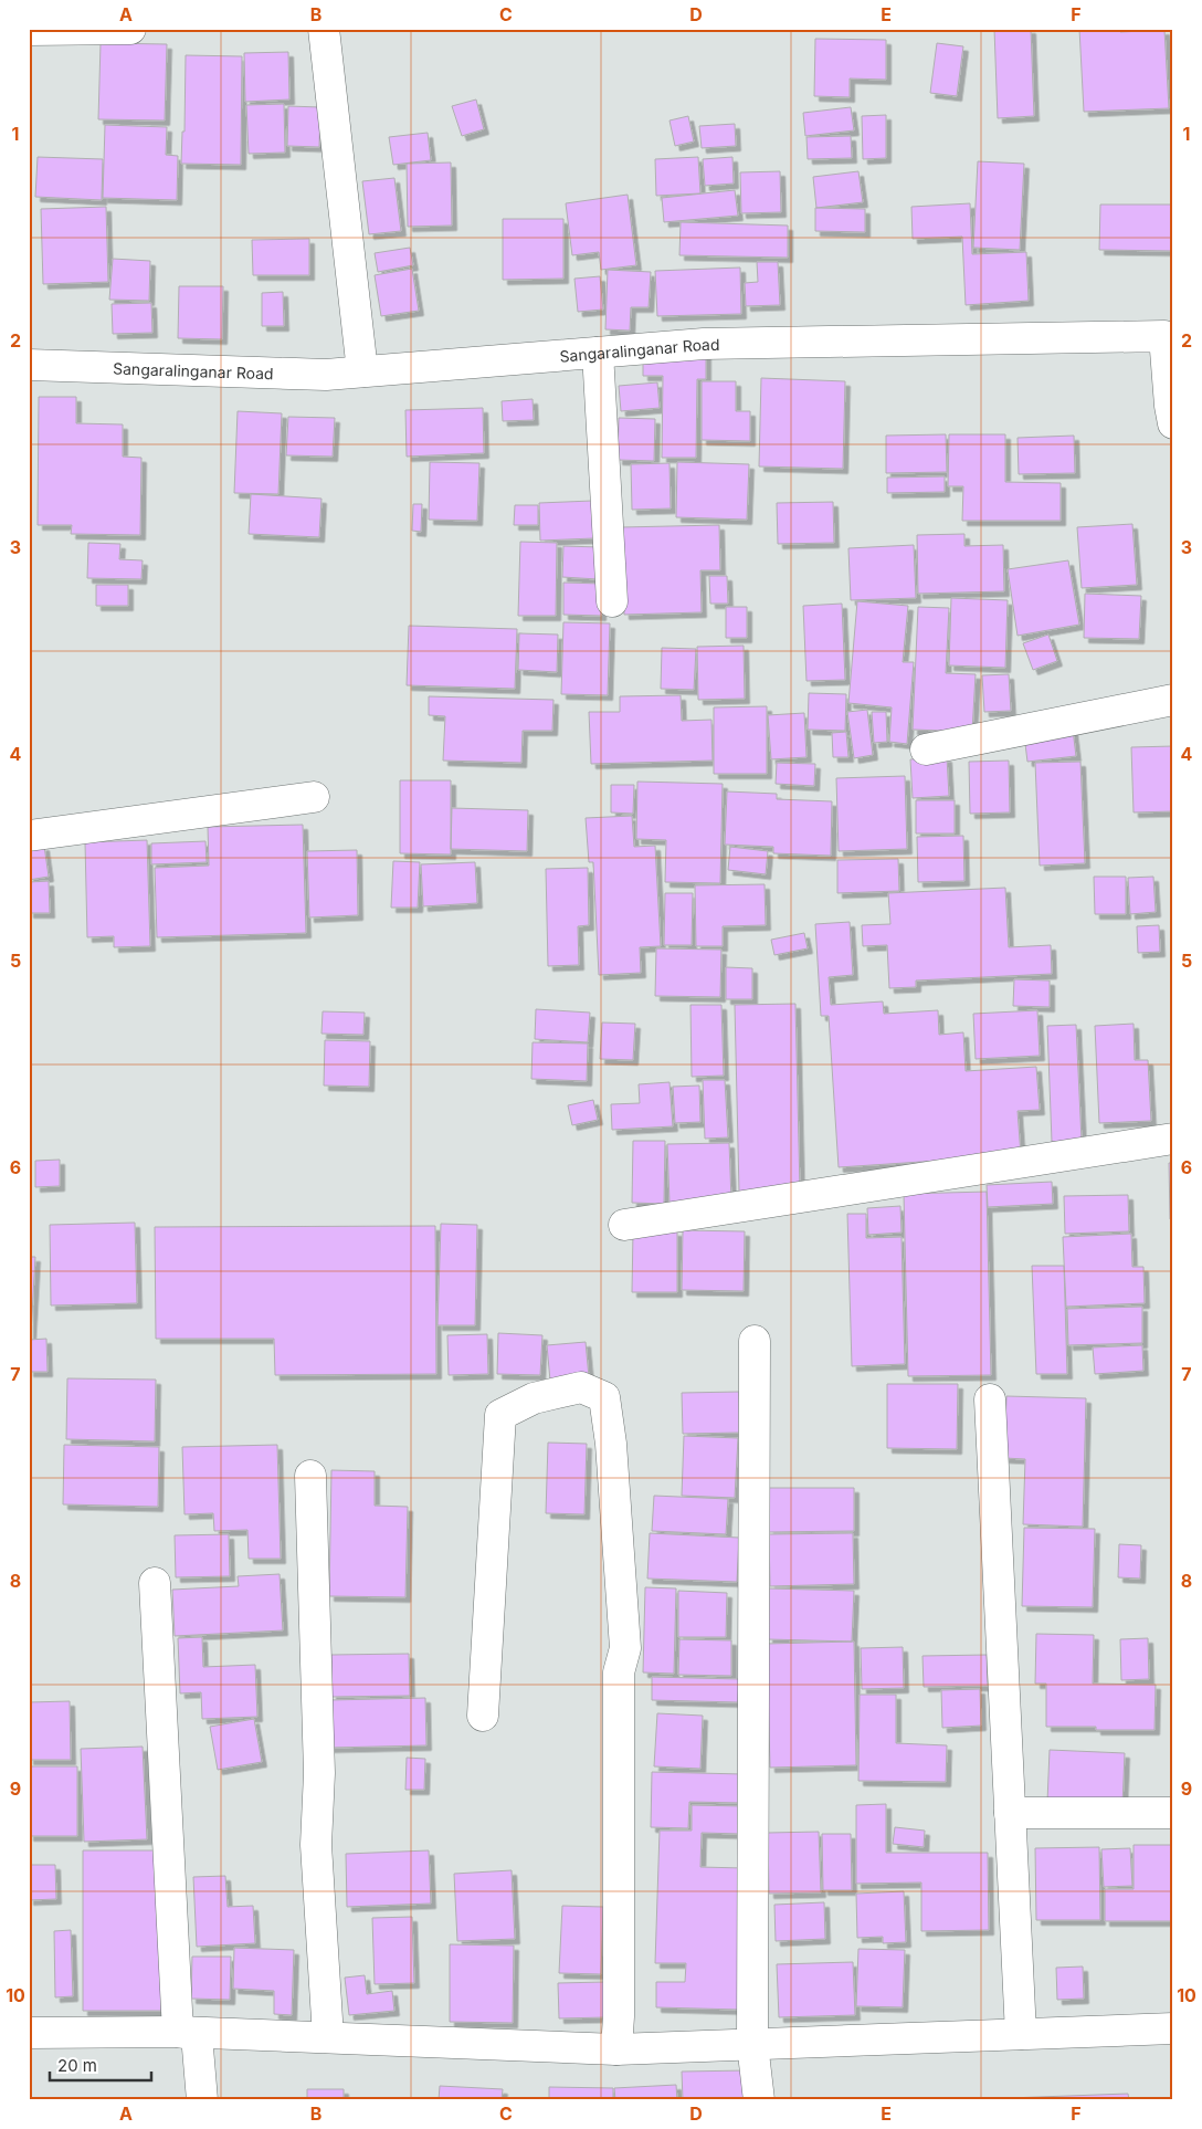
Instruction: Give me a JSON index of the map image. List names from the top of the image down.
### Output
{
  "streets": {
    "street": ["Sangaralinganar Road"]
  },
  "scale_bar": "20 m",
  "grid": {
    "columns": [
      "A",
      "B",
      "C",
      "D",
      "E",
      "F"
    ],
    "rows": [
      "1",
      "2",
      "3",
      "4",
      "5",
      "6",
      "7",
      "8",
      "9",
      "10"
    ]
  }
}
